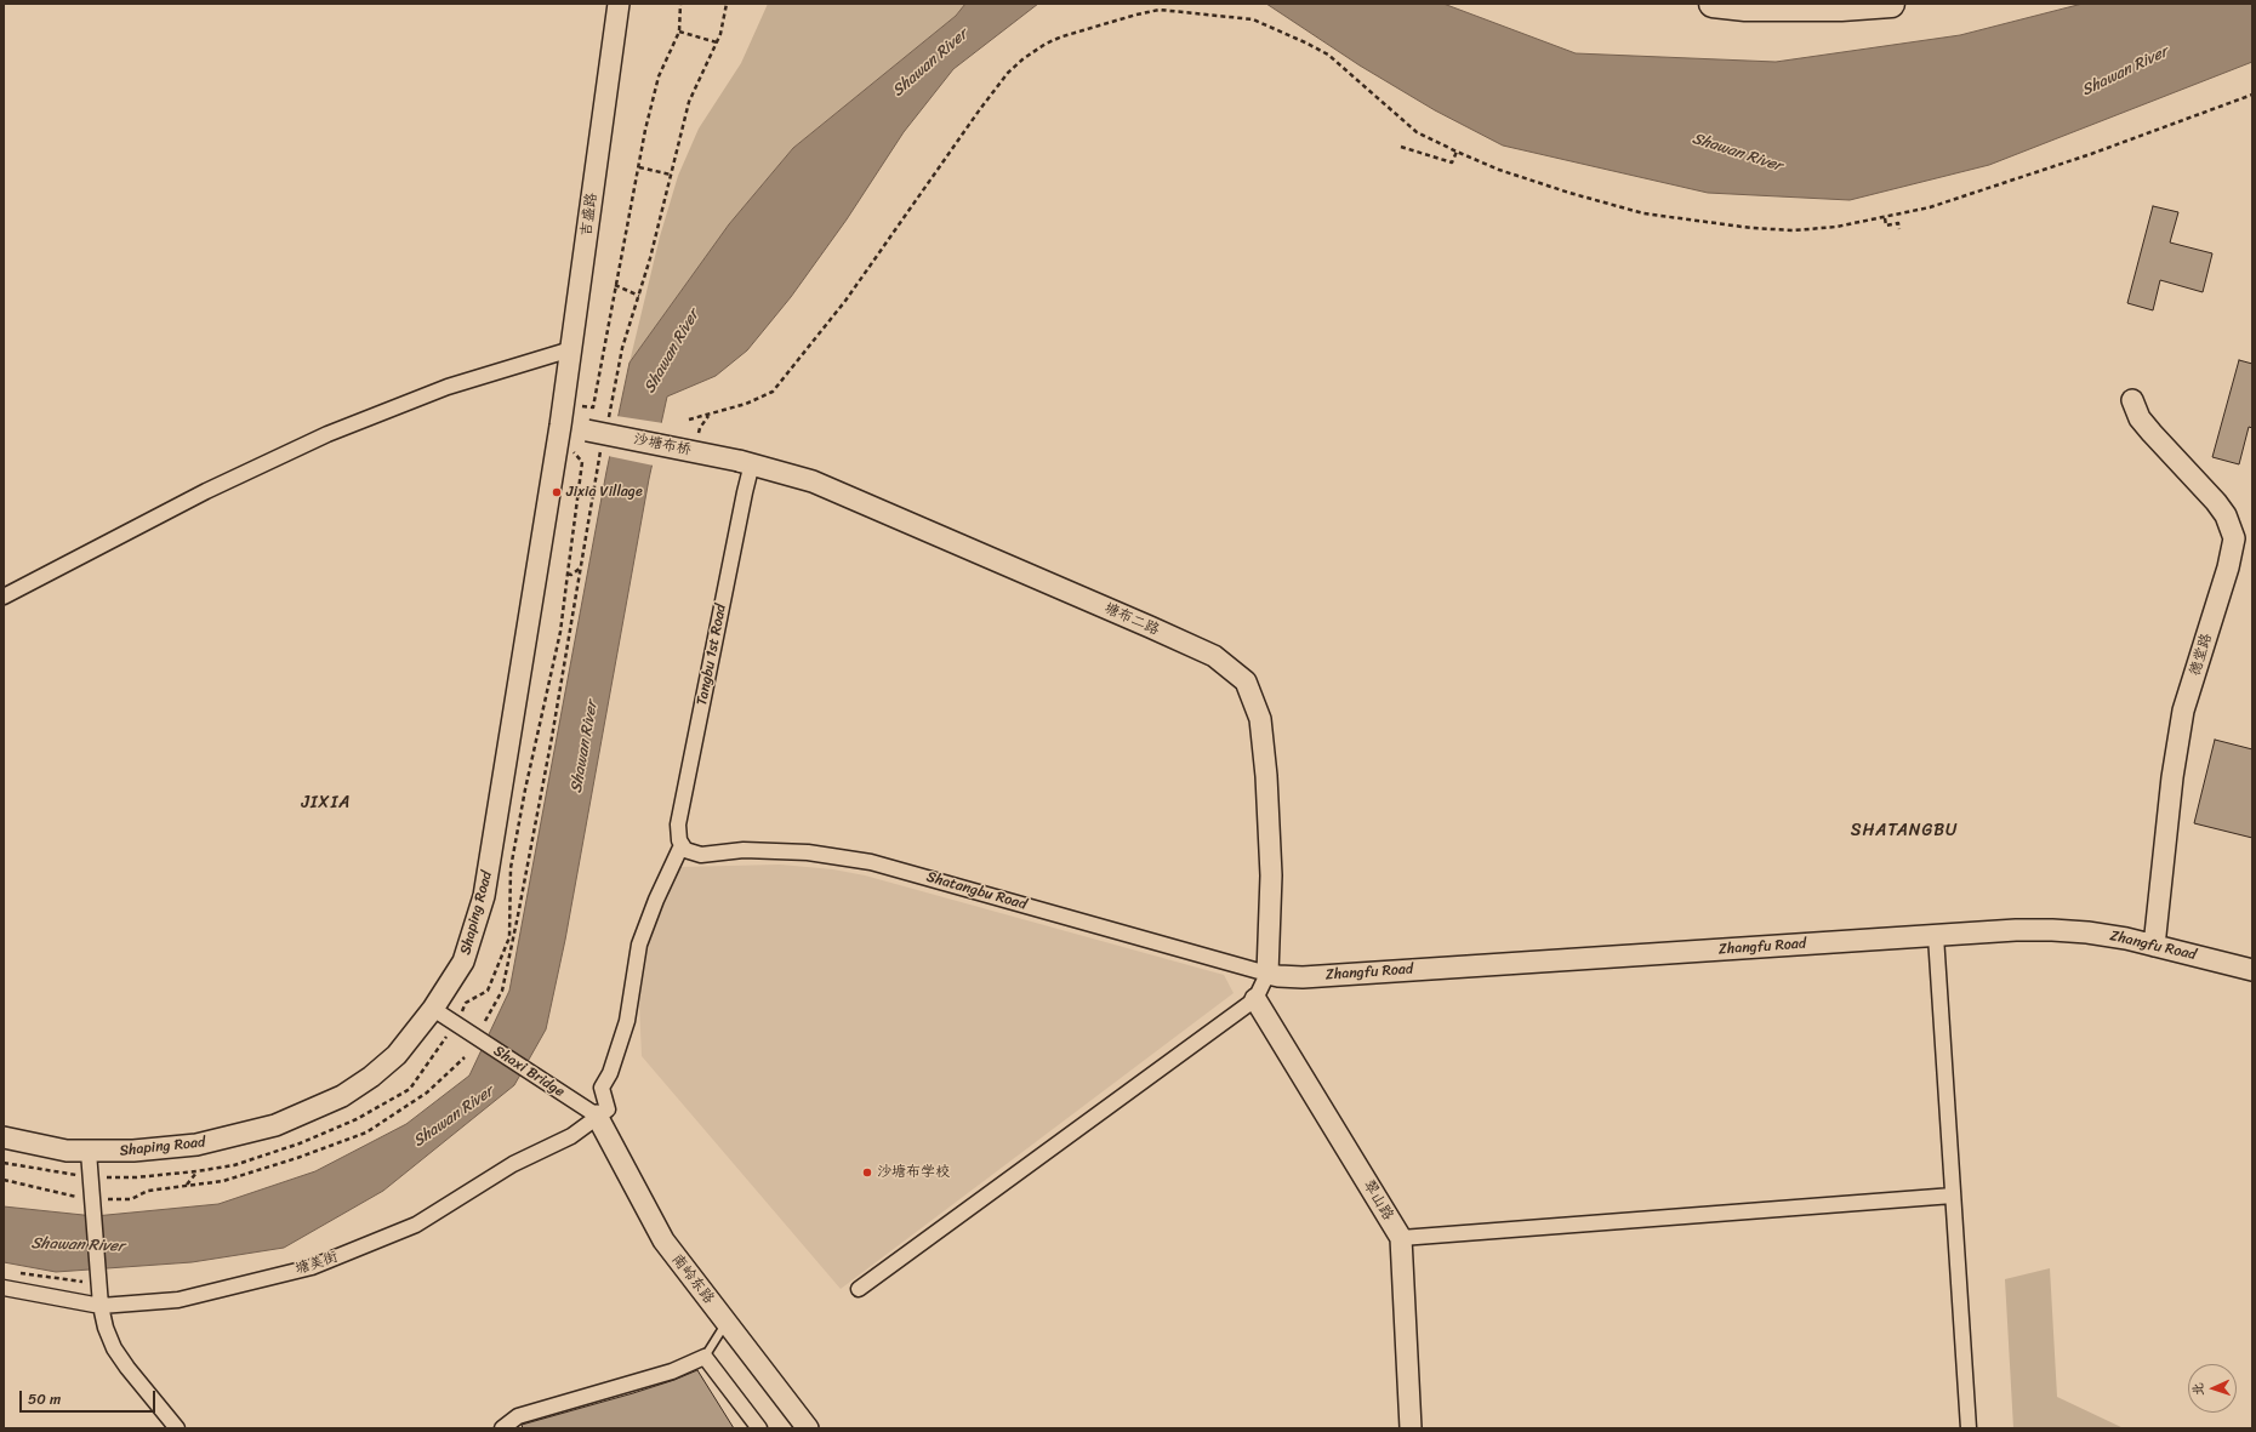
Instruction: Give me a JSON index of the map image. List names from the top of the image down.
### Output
{
  "streets": {
    "street": [
      "吉盛路",
      "沙塘布桥",
      "塘布二路",
      "Tangbu 1st Road",
      "德堂路",
      "Shatangbu Road",
      "Shaping Road",
      "Zhangfu Road",
      "Shaxi Bridge",
      "翠山路",
      "塘美街",
      "南岭东路"
    ]
  },
  "crossings": [
    ["吉盛路", "沙塘布桥"],
    ["吉盛路", "Shaping Road"],
    ["沙塘布桥", "塘布二路"],
    ["沙塘布桥", "Tangbu 1st Road"],
    ["沙塘布桥", "Shaping Road"],
    ["塘布二路", "Tangbu 1st Road"],
    ["塘布二路", "Shatangbu Road"],
    ["塘布二路", "Zhangfu Road"],
    ["Tangbu 1st Road", "Shatangbu Road"],
    ["德堂路", "Zhangfu Road"],
    ["Shatangbu Road", "Zhangfu Road"],
    ["Shaping Road", "Shaxi Bridge"],
    ["Shaxi Bridge", "塘美街"],
    ["Shaxi Bridge", "南岭东路"],
    ["塘美街", "南岭东路"]
  ],
  "districts": ["JIXIA", "SHATANGBU"],
  "water": ["Shawan River"],
  "places": ["Jixia Village", "沙塘布学校"],
  "scale_bar": "50 m",
  "north": "left"
}
